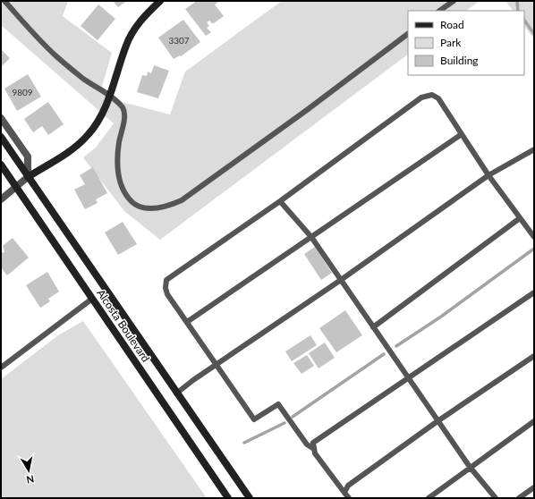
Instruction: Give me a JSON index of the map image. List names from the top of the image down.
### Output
{
  "streets": {
    "main road": ["Alcosta Boulevard"]
  },
  "house_numbers": ["3307", "9809"],
  "legend": ["Road", "Park", "Building"],
  "north": "bottom"
}
